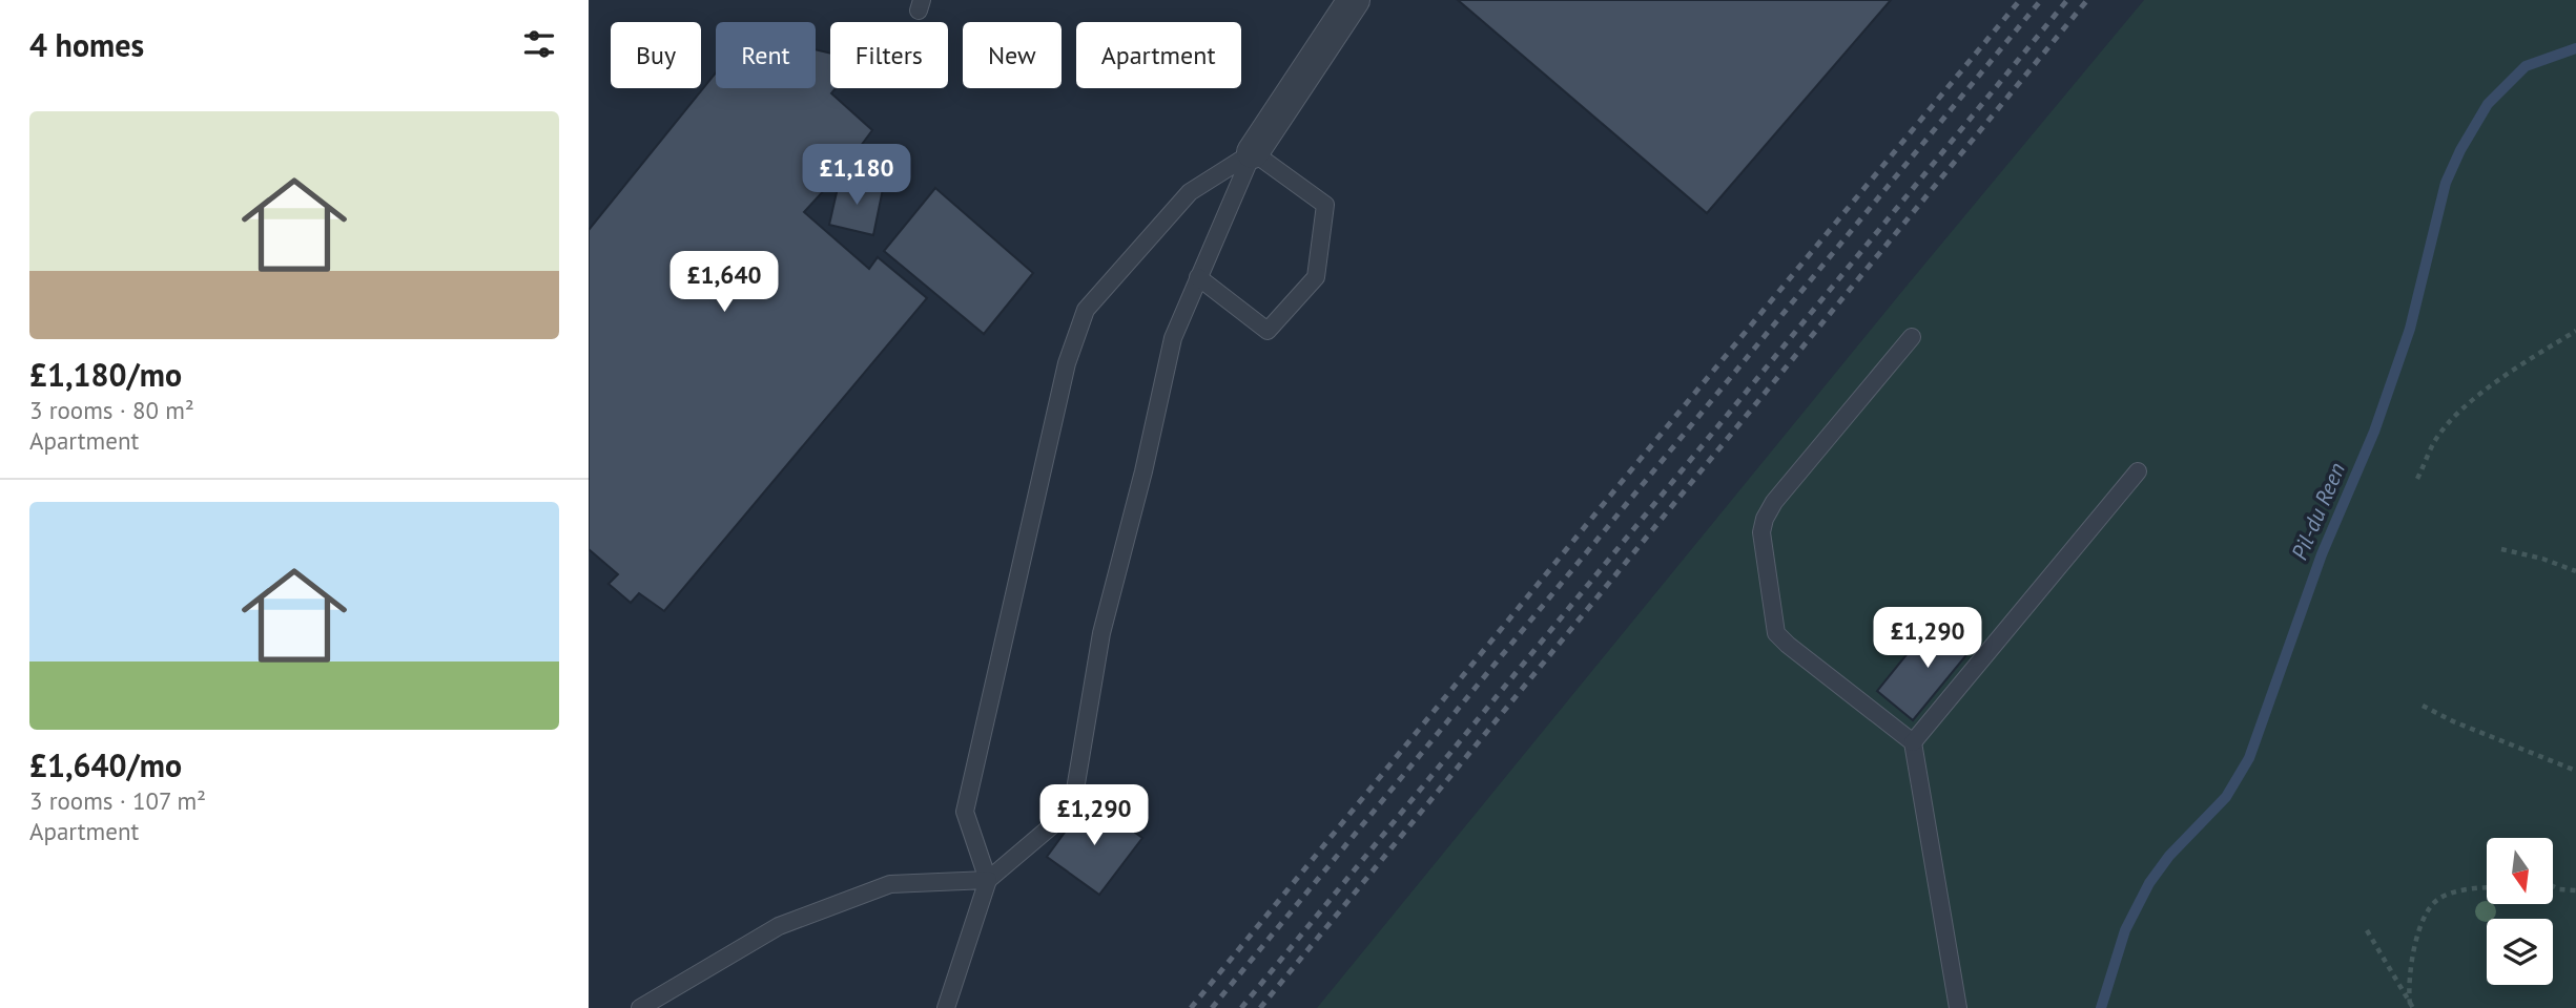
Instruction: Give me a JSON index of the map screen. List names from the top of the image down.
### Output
{
  "water": ["Pil-du Reen"],
  "north": "bottom",
  "page": {
    "heading": "4 homes",
    "chip": [
      "Buy",
      "Rent",
      "Filters",
      "New",
      "Apartment"
    ],
    "list": [
      {
        "name": "£1,180/mo",
        "note": "3 rooms · 80 m² · Apartment"
      },
      {
        "name": "£1,640/mo",
        "note": "3 rooms · 107 m² · Apartment"
      }
    ],
    "price": [
      "£1,180",
      "£1,640",
      "£1,290",
      "£1,290"
    ]
  }
}
